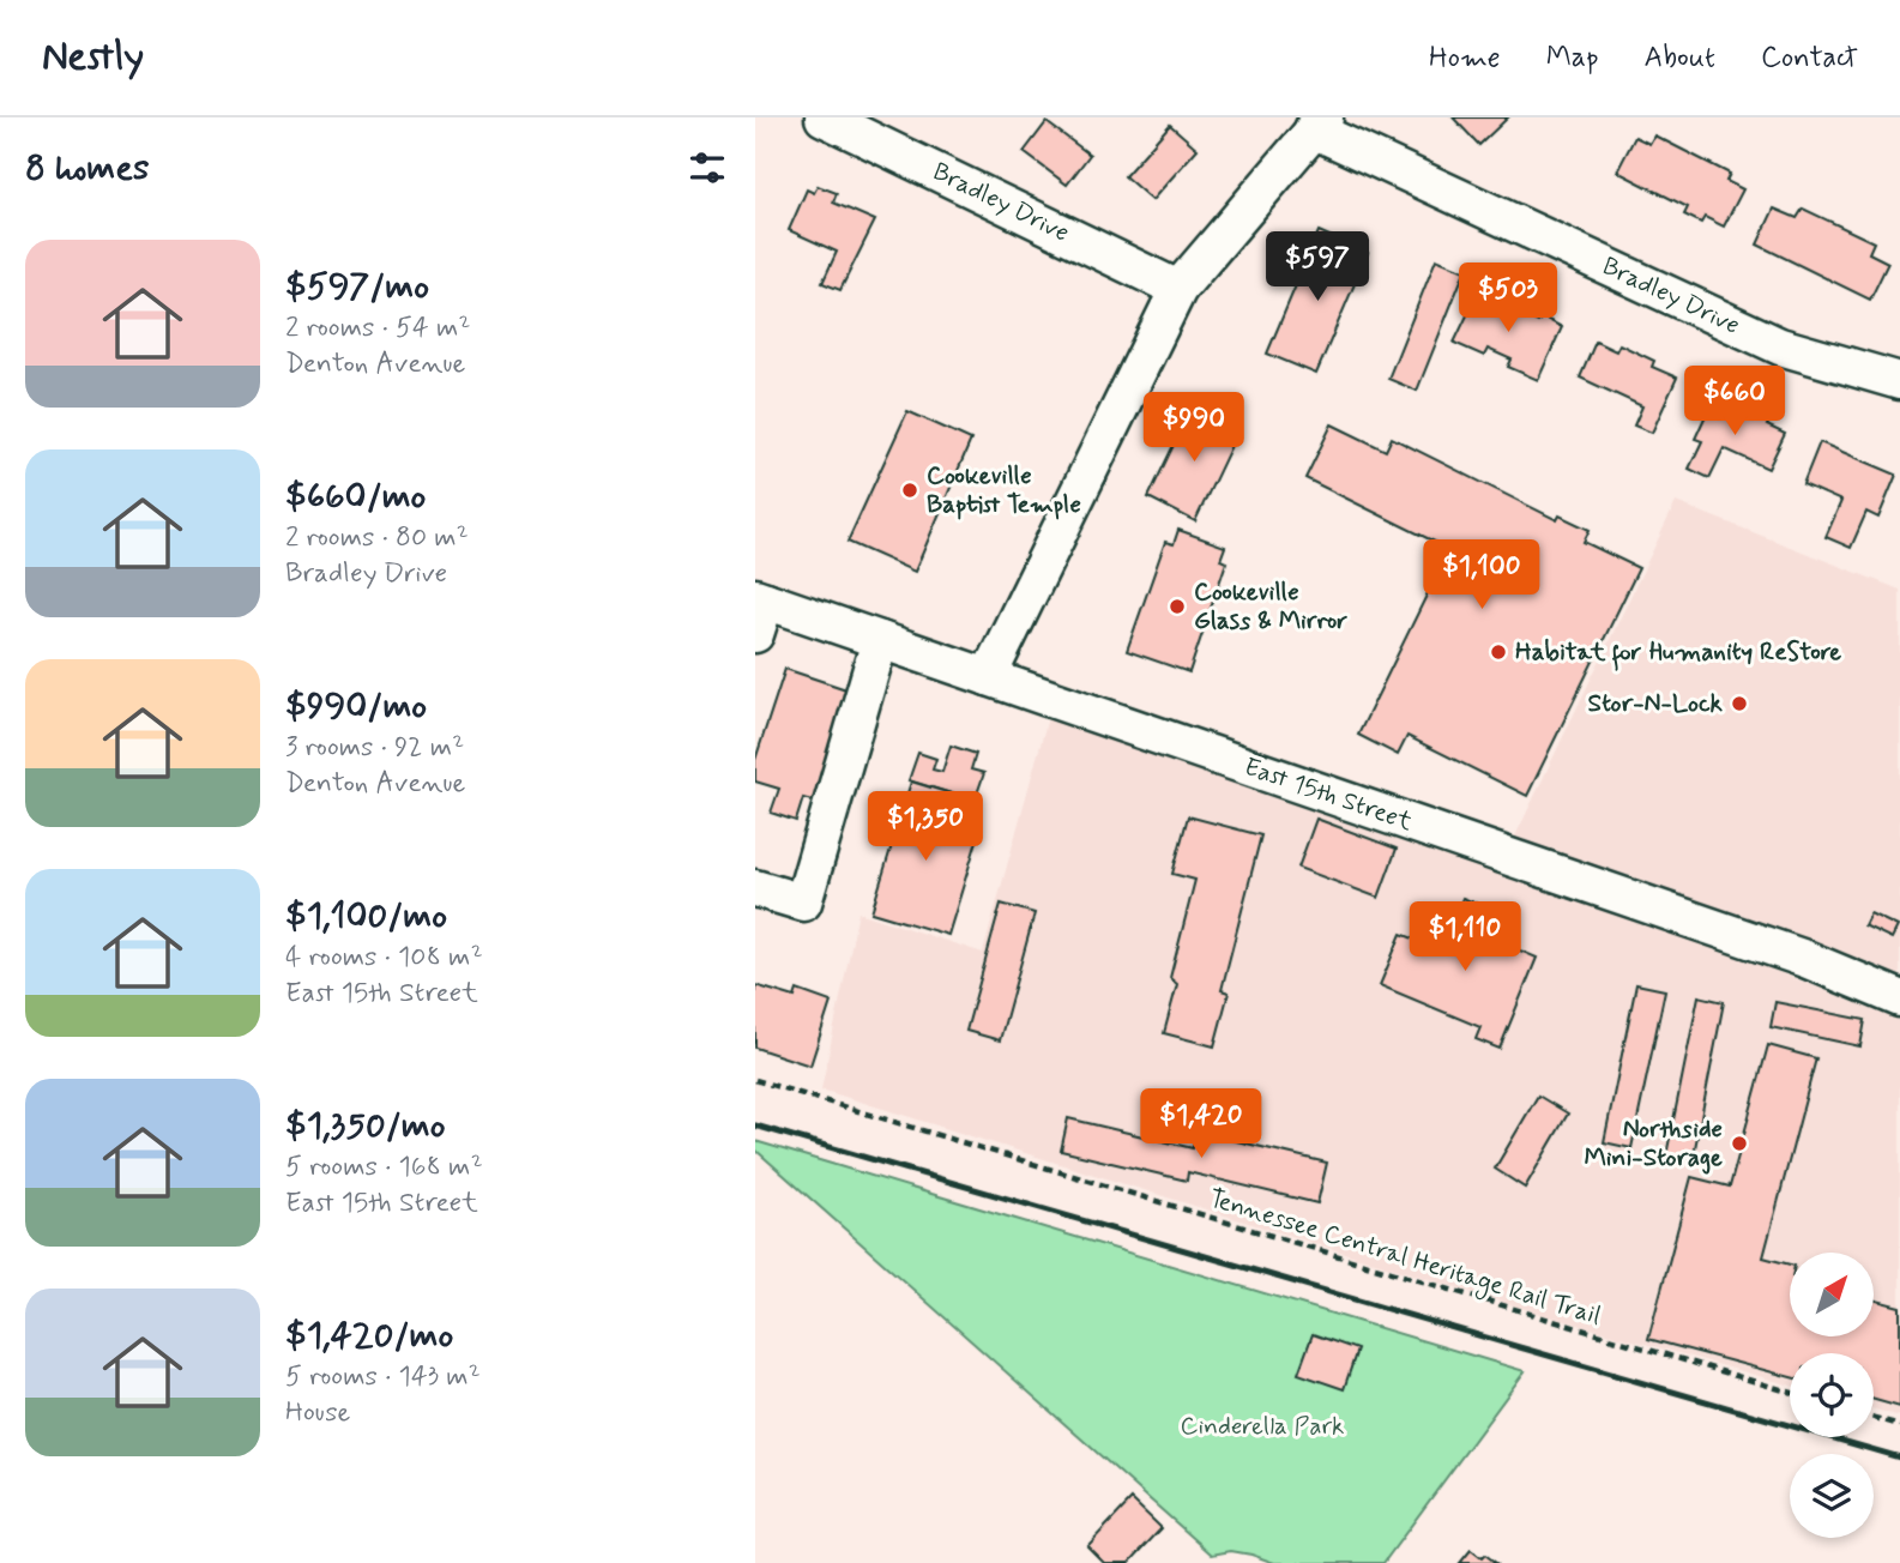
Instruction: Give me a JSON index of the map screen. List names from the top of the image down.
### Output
{
  "streets": {
    "street": ["Bradley Drive", "East 15th Street"],
    "path": ["Tennessee Central Heritage Rail Trail"]
  },
  "parks": ["Cinderella Park"],
  "places": [
    "Cookeville Baptist Temple",
    "Cookeville Glass & Mirror",
    "Habitat for Humanity ReStore",
    "Stor-N-Lock",
    "Northside Mini-Storage"
  ],
  "north": "top right",
  "page": {
    "header": "Nestly",
    "nav": [
      "Home",
      "Map",
      "About",
      "Contact"
    ],
    "heading": "8 homes",
    "list": [
      {
        "name": "$597/mo",
        "note": "2 rooms · 54 m² · Denton Avenue"
      },
      {
        "name": "$660/mo",
        "note": "2 rooms · 80 m² · Bradley Drive"
      },
      {
        "name": "$990/mo",
        "note": "3 rooms · 92 m² · Denton Avenue"
      },
      {
        "name": "$1,100/mo",
        "note": "4 rooms · 108 m² · East 15th Street"
      },
      {
        "name": "$1,350/mo",
        "note": "5 rooms · 168 m² · East 15th Street"
      },
      {
        "name": "$1,420/mo",
        "note": "5 rooms · 143 m² · House"
      }
    ],
    "price": [
      "$597",
      "$503",
      "$660",
      "$990",
      "$1,100",
      "$1,350",
      "$1,110",
      "$1,420"
    ]
  }
}
